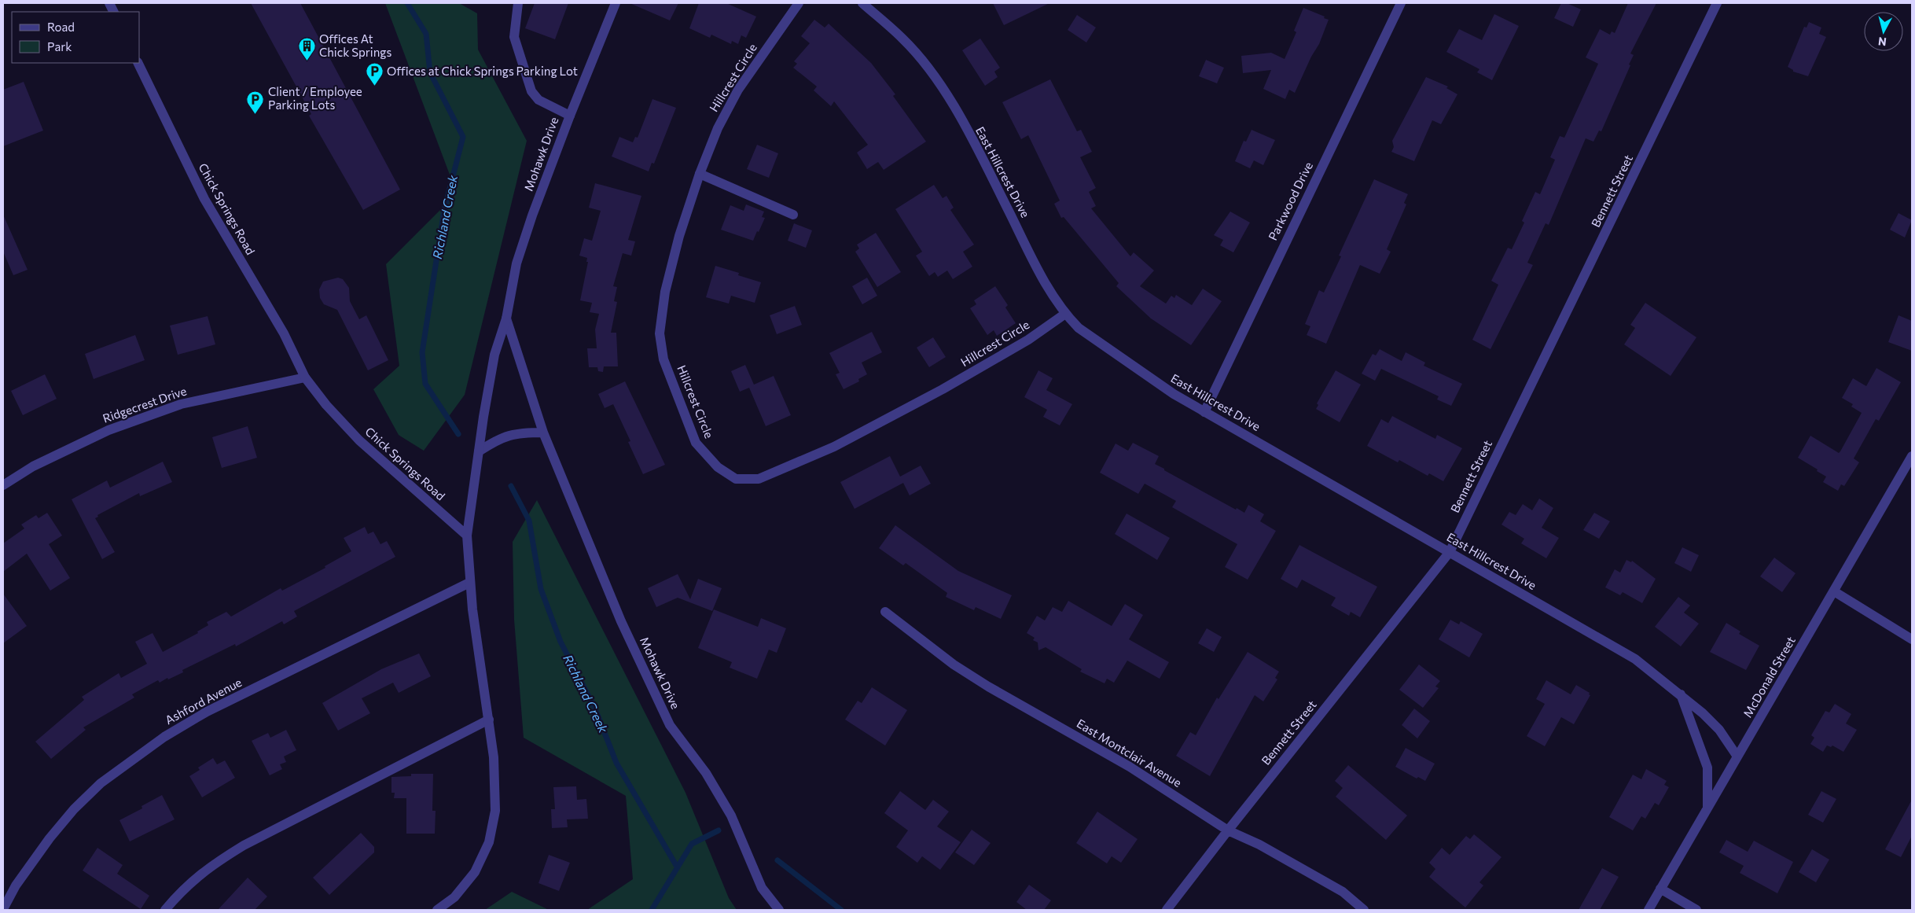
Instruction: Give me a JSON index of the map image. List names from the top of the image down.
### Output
{
  "streets": {
    "street": [
      "Hillcrest Circle",
      "Mohawk Drive",
      "East Hillcrest Drive",
      "Bennett Street",
      "Parkwood Drive",
      "Chick Springs Road",
      "Ridgecrest Drive",
      "McDonald Street",
      "Ashford Avenue",
      "East Montclair Avenue"
    ]
  },
  "crossings": [
    ["Hillcrest Circle", "East Hillcrest Drive"],
    ["Mohawk Drive", "Chick Springs Road"],
    ["East Hillcrest Drive", "Bennett Street"],
    ["East Hillcrest Drive", "Parkwood Drive"],
    ["East Hillcrest Drive", "McDonald Street"],
    ["Bennett Street", "East Montclair Avenue"],
    ["Chick Springs Road", "Ridgecrest Drive"]
  ],
  "water": ["Richland Creek"],
  "places": {
    "building": ["Offices At Chick Springs"],
    "parking": ["Offices at Chick Springs Parking Lot", "Client / Employee Parking Lots"]
  },
  "legend": ["Road", "Park"],
  "north": "bottom"
}
